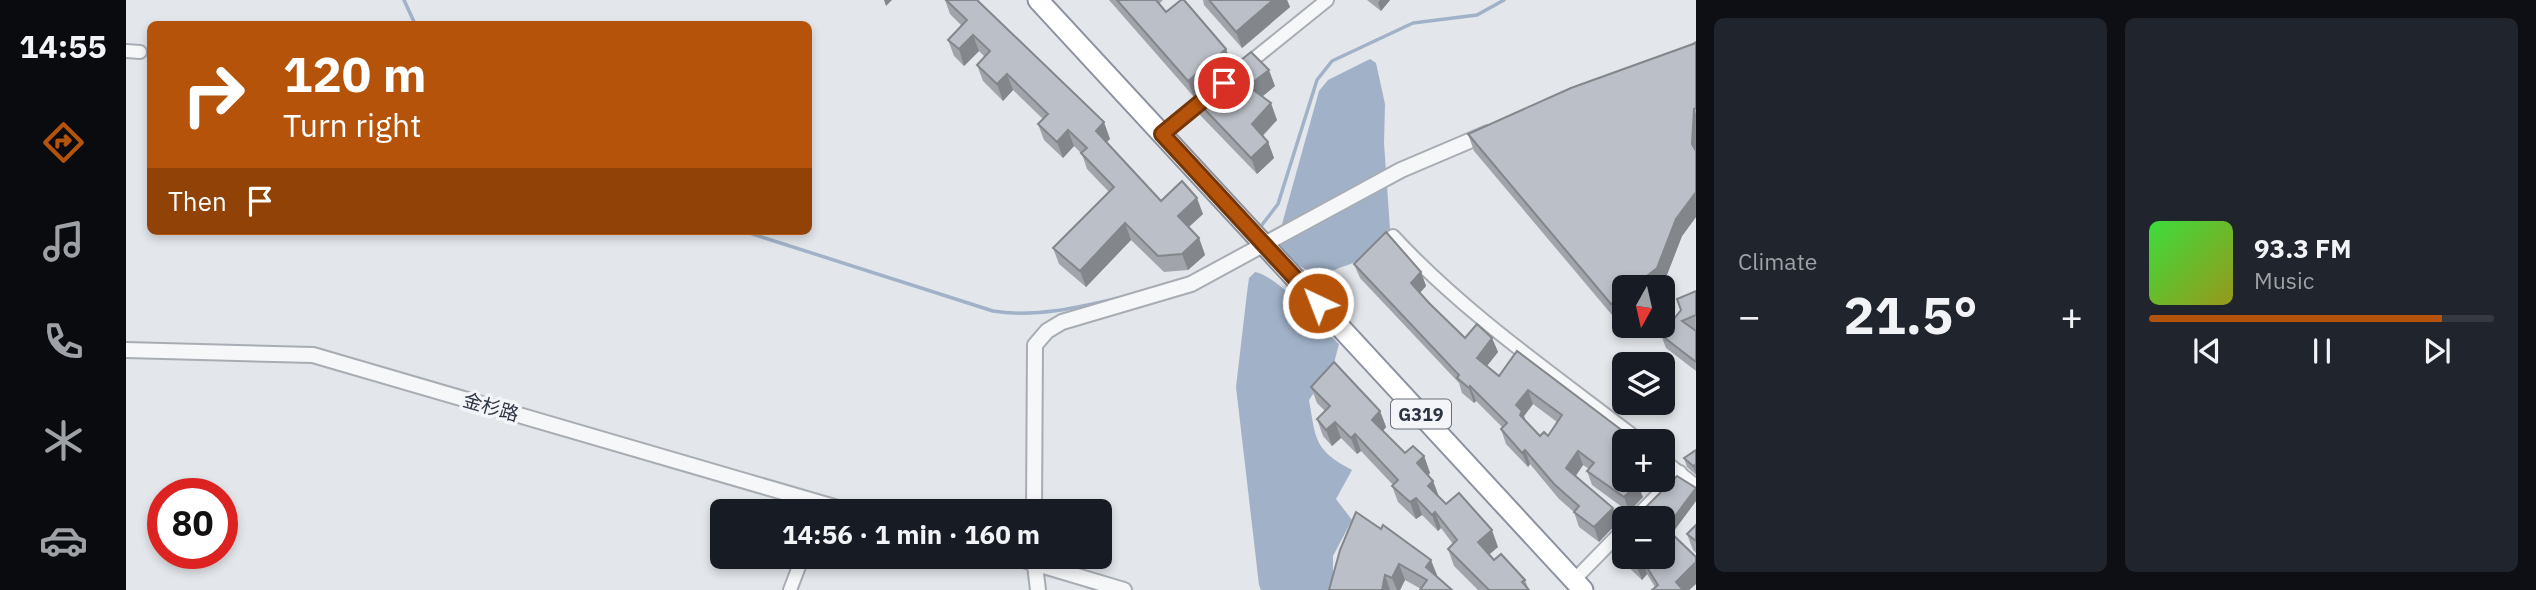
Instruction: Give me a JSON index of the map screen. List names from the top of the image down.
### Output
{
  "streets": {
    "highway": ["G319"],
    "street": ["金杉路"]
  },
  "north": "bottom",
  "page": {
    "tabs": "14:55",
    "tile": "Climate",
    "turn": ["120 m", "Turn right"],
    "then": "Then",
    "song": ["93.3 FM", "Music"],
    "map_buttons": ["+", "−"],
    "heat": ["−", "21.5°", "+"],
    "limit": "80",
    "trip": "14:56 · 1 min · 160 m"
  }
}
